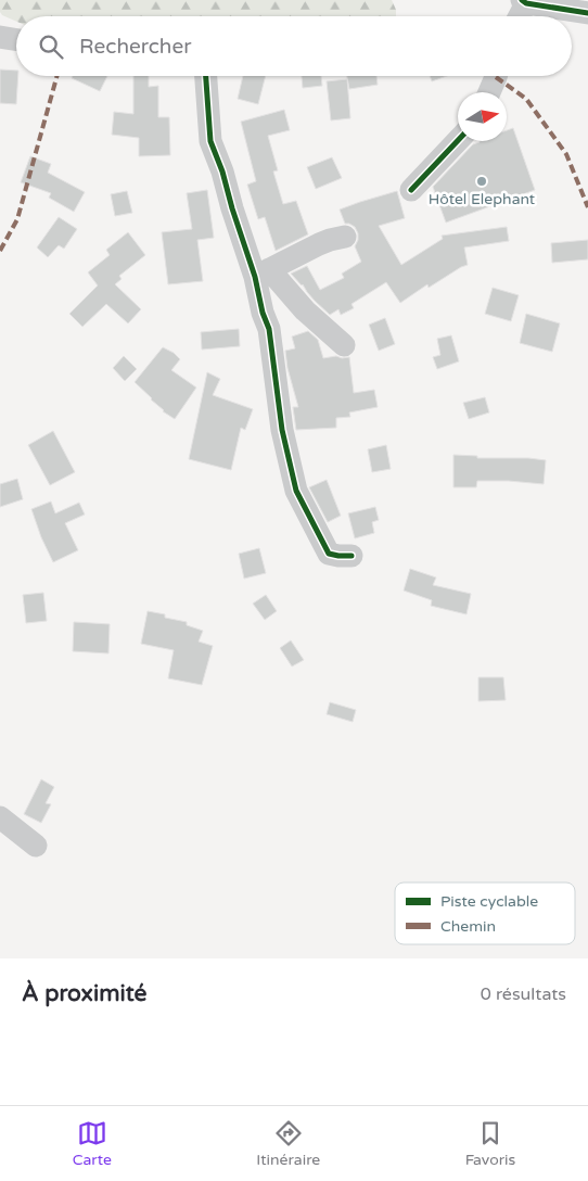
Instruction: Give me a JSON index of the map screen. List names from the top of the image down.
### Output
{
  "places": ["Hôtel Elephant"],
  "legend": ["Piste cyclable", "Chemin"],
  "north": "right",
  "page": {
    "search": "Rechercher",
    "heading": ["À proximité", "0 résultats"],
    "nav": ["Carte", "Itinéraire", "Favoris"]
  }
}
